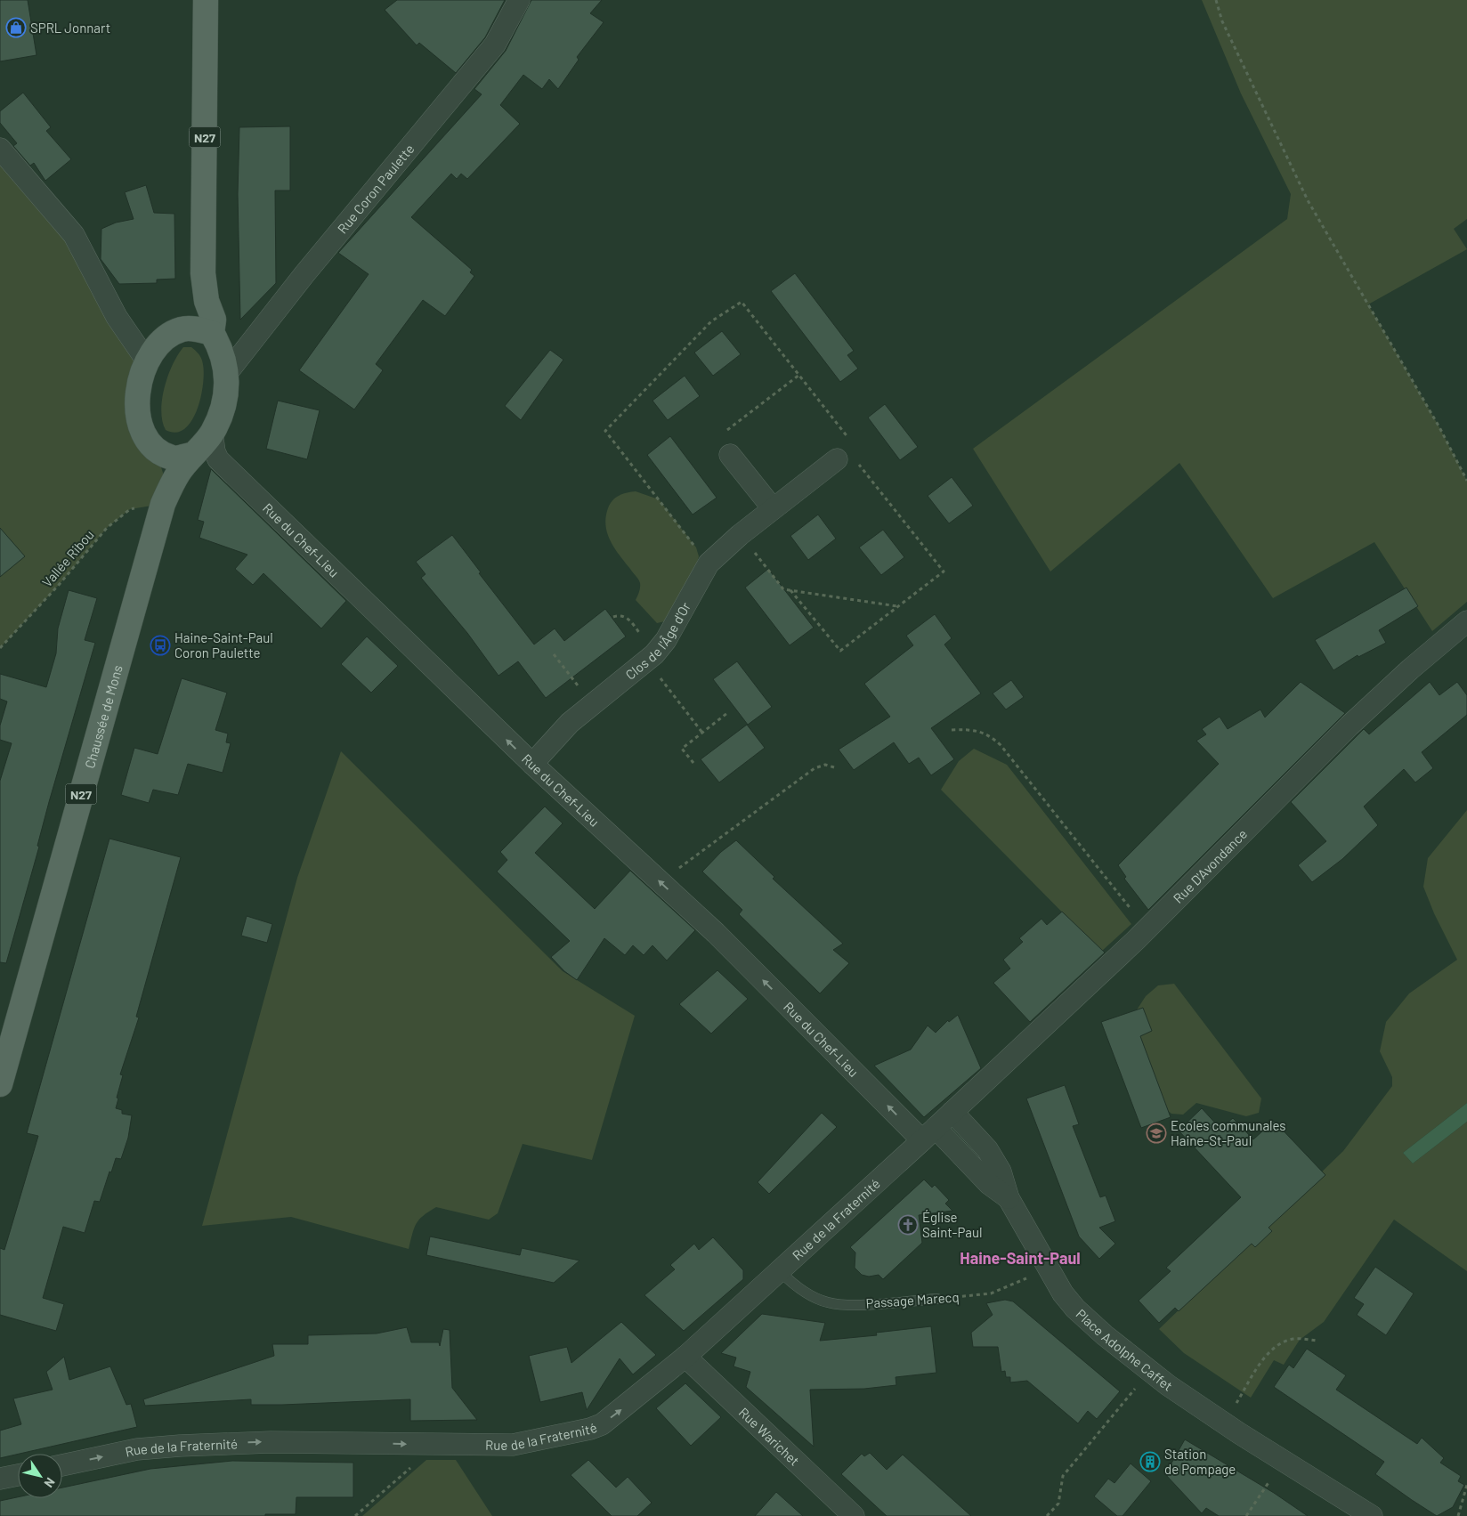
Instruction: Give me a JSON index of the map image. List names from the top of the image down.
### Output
{
  "streets": {
    "main road": ["N27", "Chaussée de Mons"],
    "street": [
      "Rue Coron Paulette",
      "Rue du Chef-Lieu",
      "Clos de l'Âge d'Or",
      "Rue D'Avondance",
      "Rue de la Fraternité",
      "Place Adolphe Caffet",
      "Rue Warichet"
    ],
    "lane": ["Passage Marecq"],
    "path": ["Vallée Ribou"]
  },
  "crossings": [
    ["N27", "Rue Coron Paulette"],
    ["N27", "Rue du Chef-Lieu"],
    ["N27", "Vallée Ribou"],
    ["N27", "Chaussée de Mons"],
    ["Rue Coron Paulette", "Rue du Chef-Lieu"],
    ["Rue du Chef-Lieu", "Clos de l'Âge d'Or"],
    ["Rue du Chef-Lieu", "Rue de la Fraternité"],
    ["Rue du Chef-Lieu", "Place Adolphe Caffet"],
    ["Vallée Ribou", "Chaussée de Mons"],
    ["Rue D'Avondance", "Rue de la Fraternité"],
    ["Rue D'Avondance", "Place Adolphe Caffet"],
    ["Rue de la Fraternité", "Passage Marecq"],
    ["Rue de la Fraternité", "Place Adolphe Caffet"],
    ["Rue de la Fraternité", "Rue Warichet"],
    ["Passage Marecq", "Place Adolphe Caffet"]
  ],
  "one_way": ["Rue du Chef-Lieu", "Rue de la Fraternité"],
  "districts": ["Haine-Saint-Paul"],
  "places": {
    "shop": ["SPRL Jonnart"],
    "bus stop": ["Haine-Saint-Paul Coron Paulette"],
    "school or university": ["Ecoles communales Haine-St-Paul"],
    "church": ["Église Saint-Paul"],
    "building": ["Station de Pompage"]
  },
  "north": "bottom right"
}
